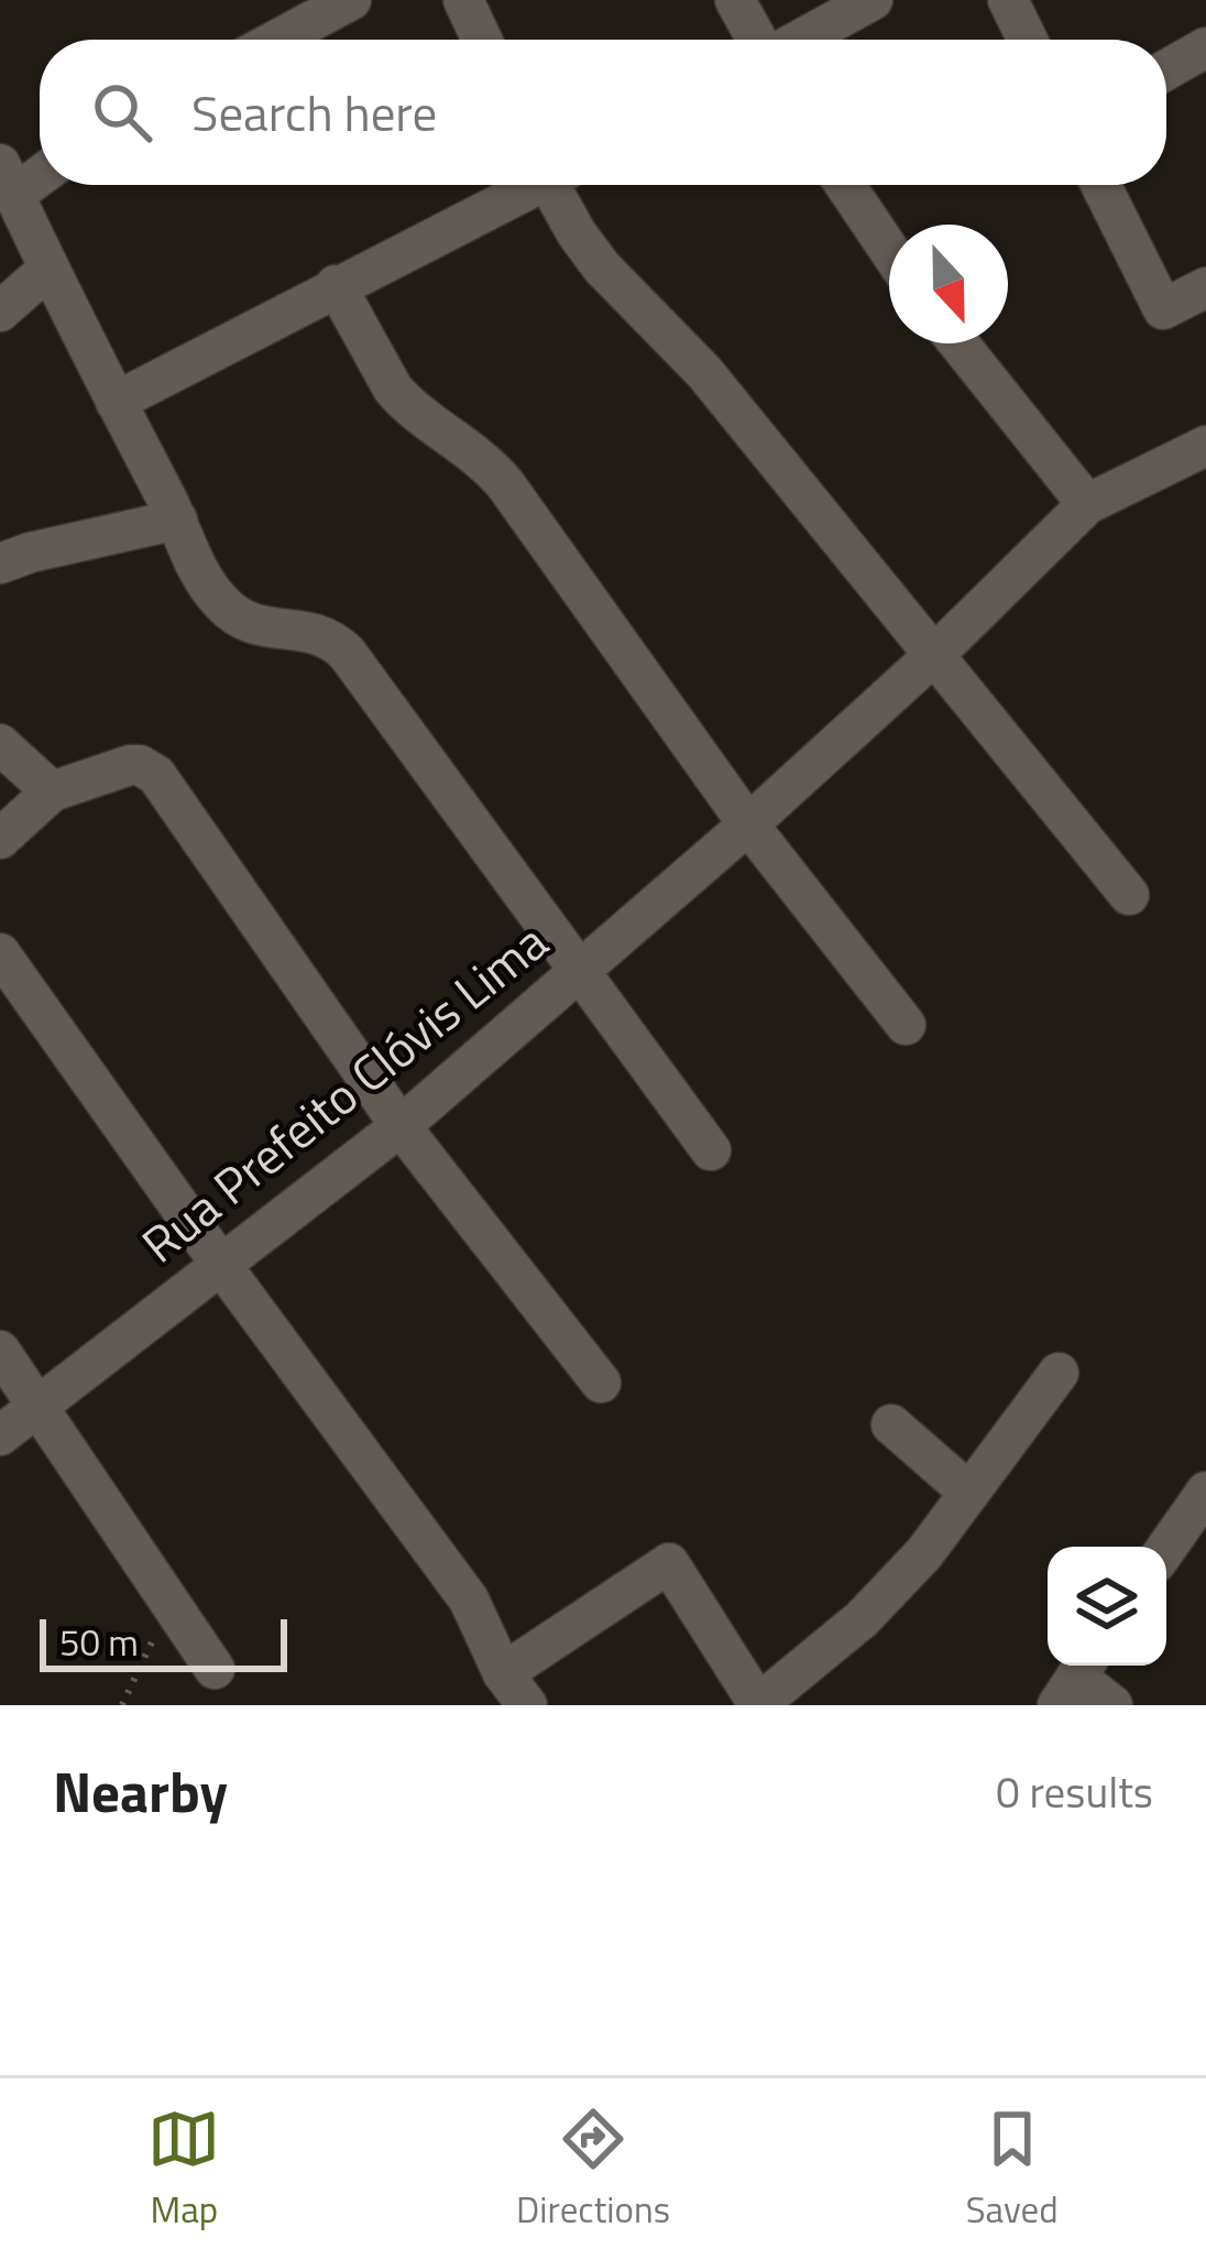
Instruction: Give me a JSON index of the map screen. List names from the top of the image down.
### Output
{
  "streets": {
    "street": ["Rua Prefeito Clóvis Lima"]
  },
  "scale_bar": "50 m",
  "north": "bottom",
  "page": {
    "search": "Search here",
    "scale": "50 m",
    "heading": ["Nearby", "0 results"],
    "nav": ["Map", "Directions", "Saved"]
  }
}
